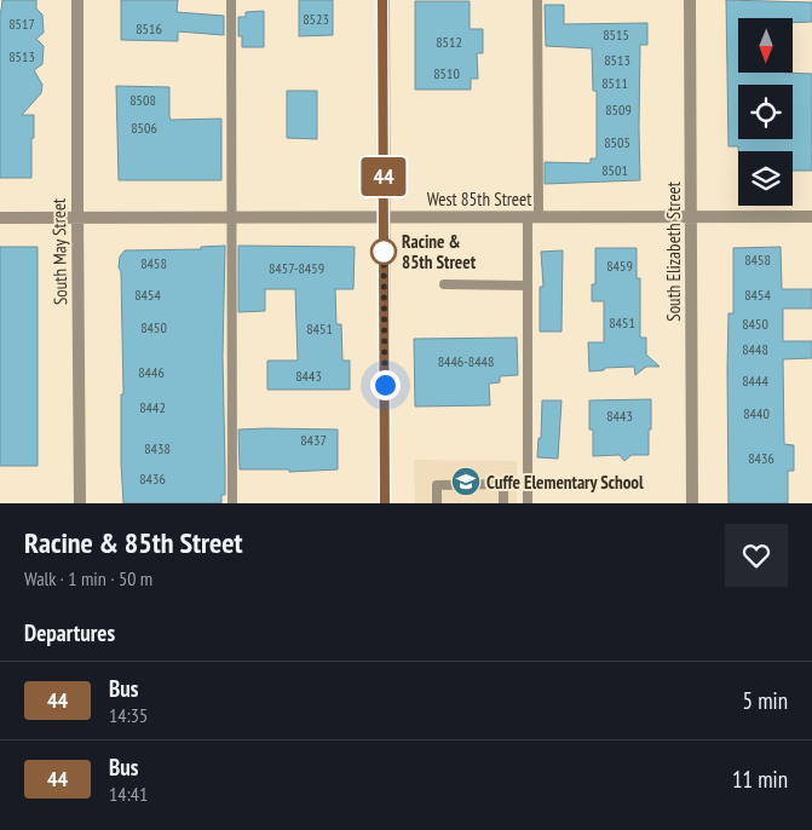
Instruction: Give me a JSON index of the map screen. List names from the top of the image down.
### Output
{
  "streets": {
    "street": ["West 85th Street", "South May Street", "South Elizabeth Street"]
  },
  "crossings": [
    ["West 85th Street", "South May Street"],
    ["West 85th Street", "South Elizabeth Street"]
  ],
  "places": {
    "other": ["Racine & 85th Street"],
    "school or university": ["Cuffe Elementary School"]
  },
  "lines": ["bus line 44"],
  "house_numbers": [
    "8523",
    "8517",
    "8516",
    "8515",
    "8512",
    "8513",
    "8513",
    "8510",
    "8511",
    "8508",
    "8509",
    "8506",
    "8505",
    "8501",
    "8458",
    "8458",
    "8459",
    "8457-8459",
    "8454",
    "8454",
    "8451",
    "8450",
    "8450",
    "8451",
    "8448",
    "8446-8448",
    "8446",
    "8443",
    "8444",
    "8442",
    "8440",
    "8443",
    "8437",
    "8438",
    "8436",
    "8436"
  ],
  "north": "bottom",
  "page": {
    "on_map": "44",
    "heading": [
      ["Racine & 85th Street", "Walk · 1 min · 50 m"],
      "Departures"
    ],
    "list": [
      {
        "mark": "44",
        "name": "Bus",
        "note": "14:35",
        "value": "5 min"
      },
      {
        "mark": "44",
        "name": "Bus",
        "note": "14:41",
        "value": "11 min"
      }
    ]
  }
}
